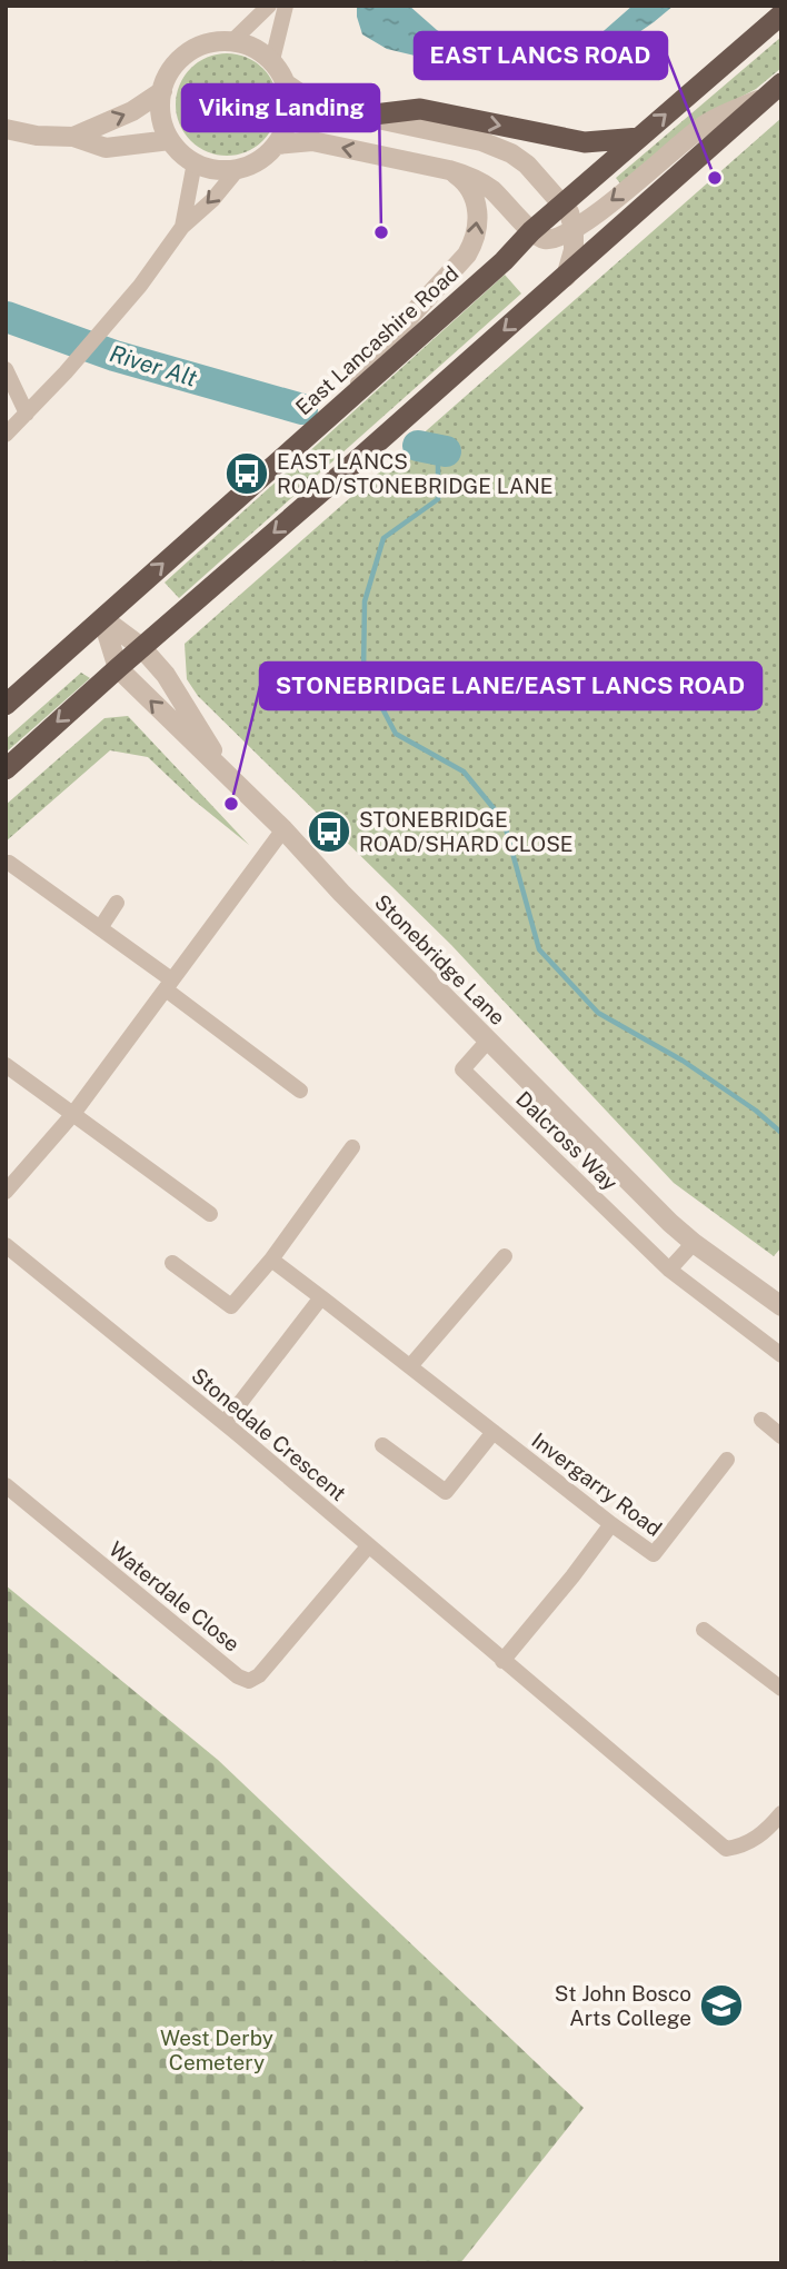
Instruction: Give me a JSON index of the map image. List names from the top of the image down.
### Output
{
  "streets": {
    "highway": ["East Lancashire Road"],
    "street": [
      "Stonebridge Lane",
      "Dalcross Way",
      "Stonedale Crescent",
      "Invergarry Road",
      "Waterdale Close"
    ]
  },
  "crossings": [
    ["East Lancashire Road", "Stonebridge Lane"],
    ["Stonebridge Lane", "Dalcross Way"],
    ["Stonedale Crescent", "Waterdale Close"]
  ],
  "water": ["River Alt"],
  "parks": ["West Derby Cemetery"],
  "places": {
    "other": ["EAST LANCS ROAD", "Viking Landing", "STONEBRIDGE LANE/EAST LANCS ROAD"],
    "bus stop": ["EAST LANCS ROAD/STONEBRIDGE LANE", "STONEBRIDGE ROAD/SHARD CLOSE"],
    "school or university": ["St John Bosco Arts College"]
  }
}
